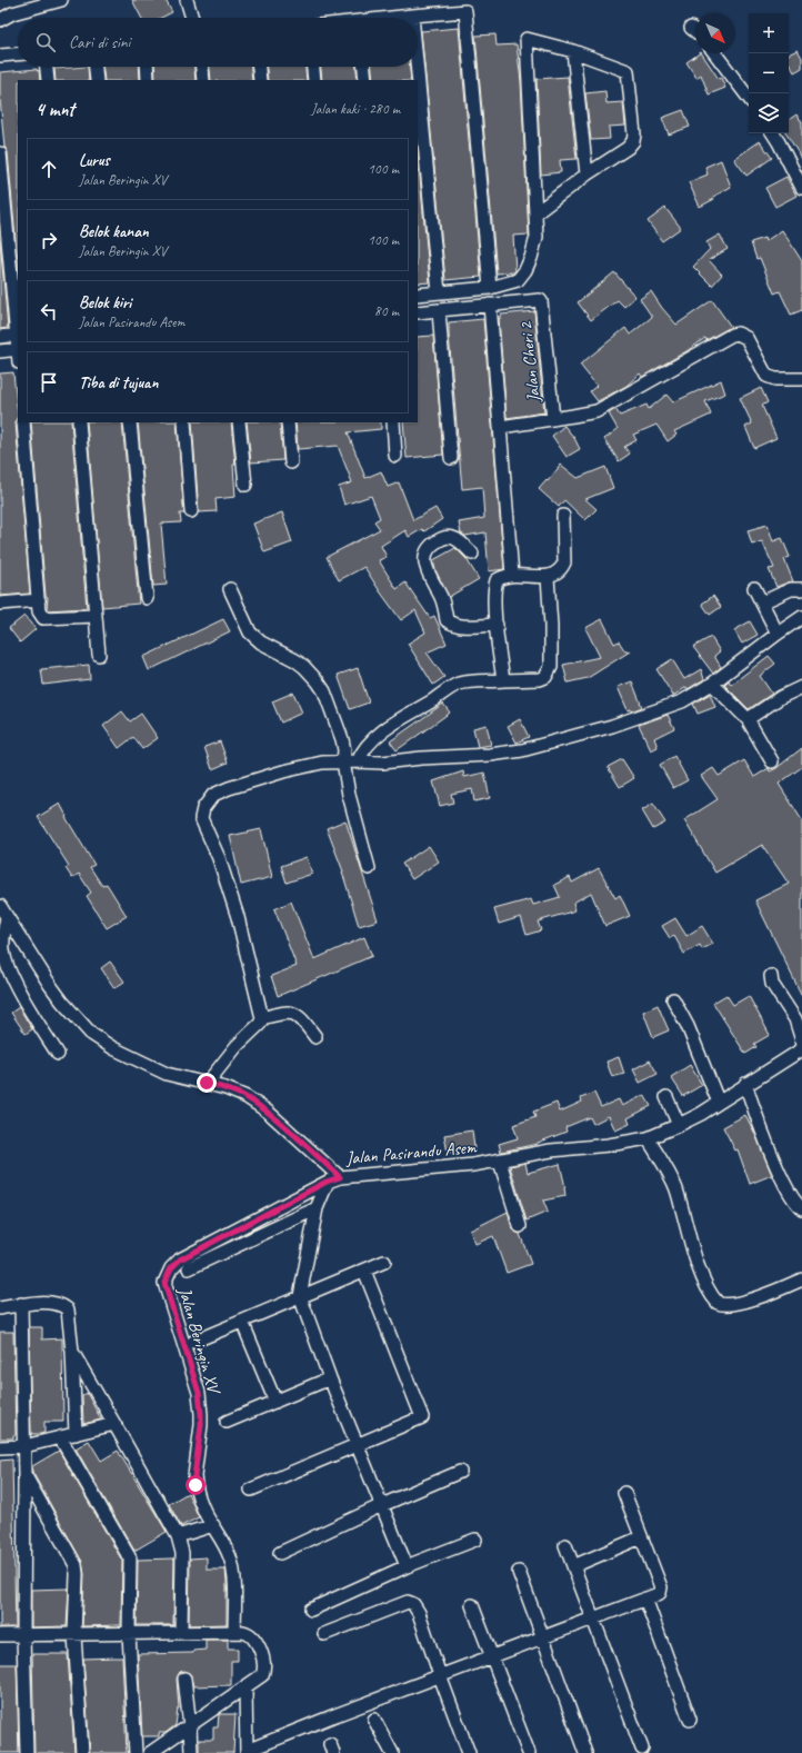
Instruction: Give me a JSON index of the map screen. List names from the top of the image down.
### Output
{
  "streets": {
    "street": ["Jalan Cheri 2", "Jalan Pasirandu Asem", "Jalan Beringin XV"]
  },
  "crossings": [
    ["Jalan Pasirandu Asem", "Jalan Beringin XV"]
  ],
  "north": "bottom right",
  "page": {
    "map_buttons": ["+", "−"],
    "search": "Cari di sini",
    "heading": ["4 mnt", "Jalan kaki · 280 m"],
    "list": [
      ["Lurus", "Jalan Beringin XV", "100 m"],
      ["Belok kanan", "Jalan Beringin XV", "100 m"],
      ["Belok kiri", "Jalan Pasirandu Asem", "80 m"],
      "Tiba di tujuan"
    ]
  }
}
